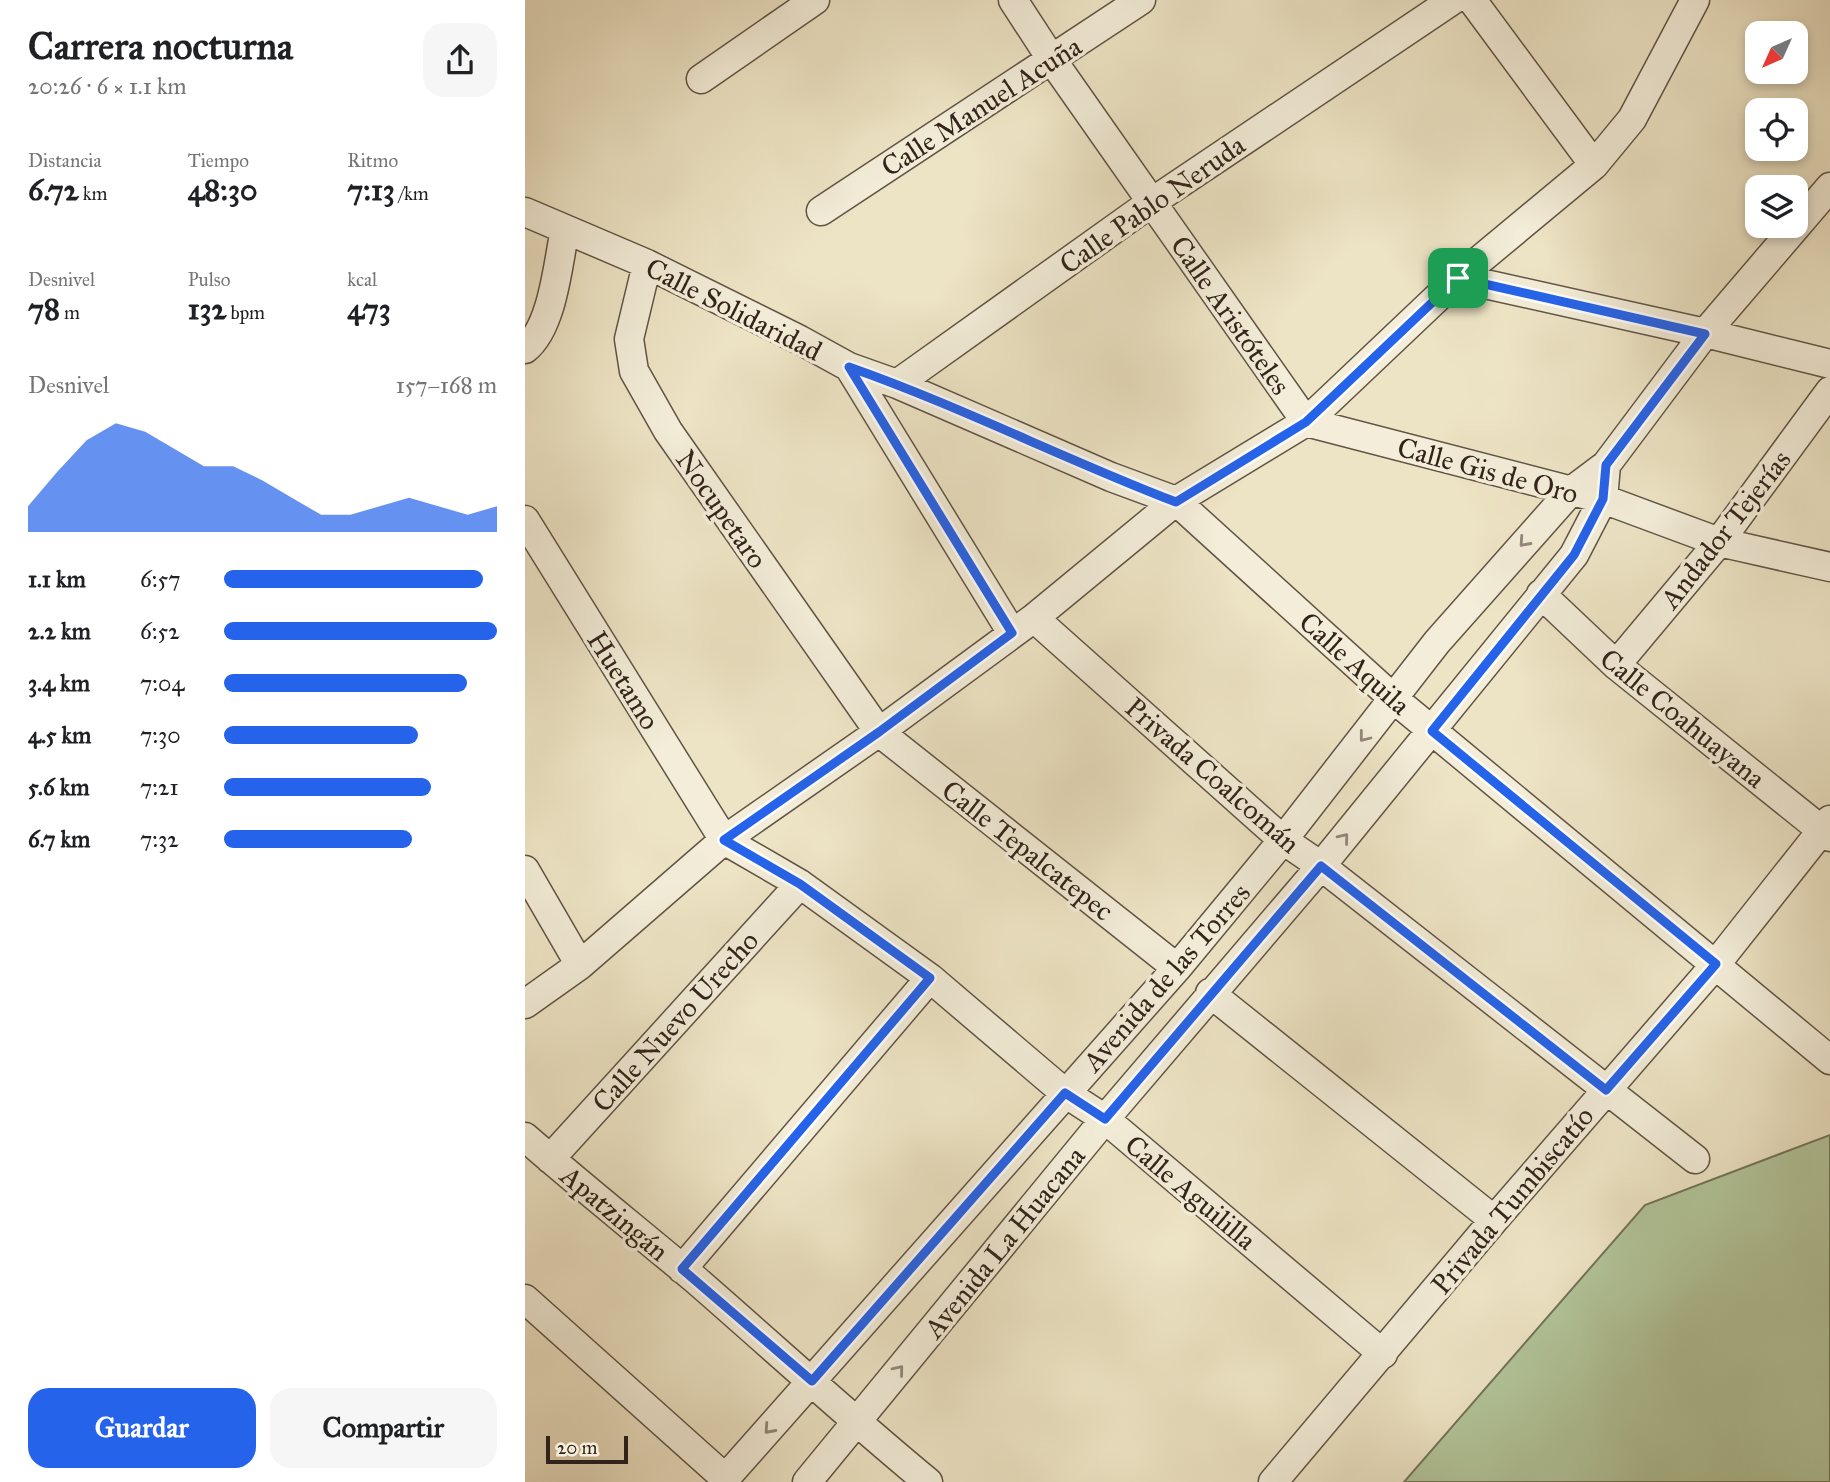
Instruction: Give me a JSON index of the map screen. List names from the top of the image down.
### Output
{
  "streets": {
    "street": [
      "Calle Manuel Acuña",
      "Calle Pablo Neruda",
      "Calle Solidaridad",
      "Calle Aristóteles",
      "Calle Gis de Oro",
      "Nocupetaro",
      "Andador Tejerías",
      "Calle Aquila",
      "Huetamo",
      "Calle Coahuayana",
      "Privada Coalcomán",
      "Calle Tepalcatepec",
      "Avenida de las Torres",
      "Calle Nuevo Urecho",
      "Calle Aguililla",
      "Privada Tumbiscatío",
      "Apatzingán",
      "Avenida La Huacana"
    ]
  },
  "crossings": [
    ["Calle Manuel Acuña", "Calle Aristóteles"],
    ["Calle Pablo Neruda", "Calle Aristóteles"],
    ["Calle Solidaridad", "Nocupetaro"],
    ["Calle Solidaridad", "Privada Coalcomán"],
    ["Calle Aristóteles", "Calle Gis de Oro"],
    ["Calle Gis de Oro", "Andador Tejerías"],
    ["Calle Gis de Oro", "Avenida de las Torres"],
    ["Calle Gis de Oro", "Avenida La Huacana"],
    ["Nocupetaro", "Calle Tepalcatepec"],
    ["Andador Tejerías", "Calle Coahuayana"],
    ["Calle Aquila", "Avenida de las Torres"],
    ["Calle Aquila", "Privada Tumbiscatío"],
    ["Calle Aquila", "Avenida La Huacana"],
    ["Huetamo", "Calle Aguililla"],
    ["Calle Coahuayana", "Privada Tumbiscatío"],
    ["Calle Coahuayana", "Avenida La Huacana"],
    ["Privada Coalcomán", "Avenida de las Torres"],
    ["Privada Coalcomán", "Privada Tumbiscatío"],
    ["Privada Coalcomán", "Avenida La Huacana"],
    ["Calle Tepalcatepec", "Avenida de las Torres"],
    ["Avenida de las Torres", "Calle Aguililla"],
    ["Avenida de las Torres", "Apatzingán"],
    ["Calle Nuevo Urecho", "Calle Aguililla"],
    ["Calle Nuevo Urecho", "Apatzingán"],
    ["Calle Aguililla", "Privada Tumbiscatío"],
    ["Calle Aguililla", "Avenida La Huacana"],
    ["Apatzingán", "Avenida La Huacana"]
  ],
  "scale_bar": "20 m",
  "north": "bottom left",
  "page": {
    "heading": ["Carrera nocturna", "20:26 · 6 × 1.1 km"],
    "stats": [
      ["Distancia", "6.72 km"],
      ["Tiempo", "48:30"],
      ["Ritmo", "7:13 /km"],
      ["Desnivel", "78 m"],
      ["Pulso", "132 bpm"],
      ["kcal", "473"]
    ],
    "chart": ["Desnivel", "157–168 m"],
    "list": [
      {
        "name": "1.1 km",
        "note": "6:57"
      },
      {
        "name": "2.2 km",
        "note": "6:52"
      },
      {
        "name": "3.4 km",
        "note": "7:04"
      },
      {
        "name": "4.5 km",
        "note": "7:30"
      },
      {
        "name": "5.6 km",
        "note": "7:21"
      },
      {
        "name": "6.7 km",
        "note": "7:32"
      }
    ],
    "buttons": ["Guardar", "Compartir"],
    "scale": "20 m"
  }
}
